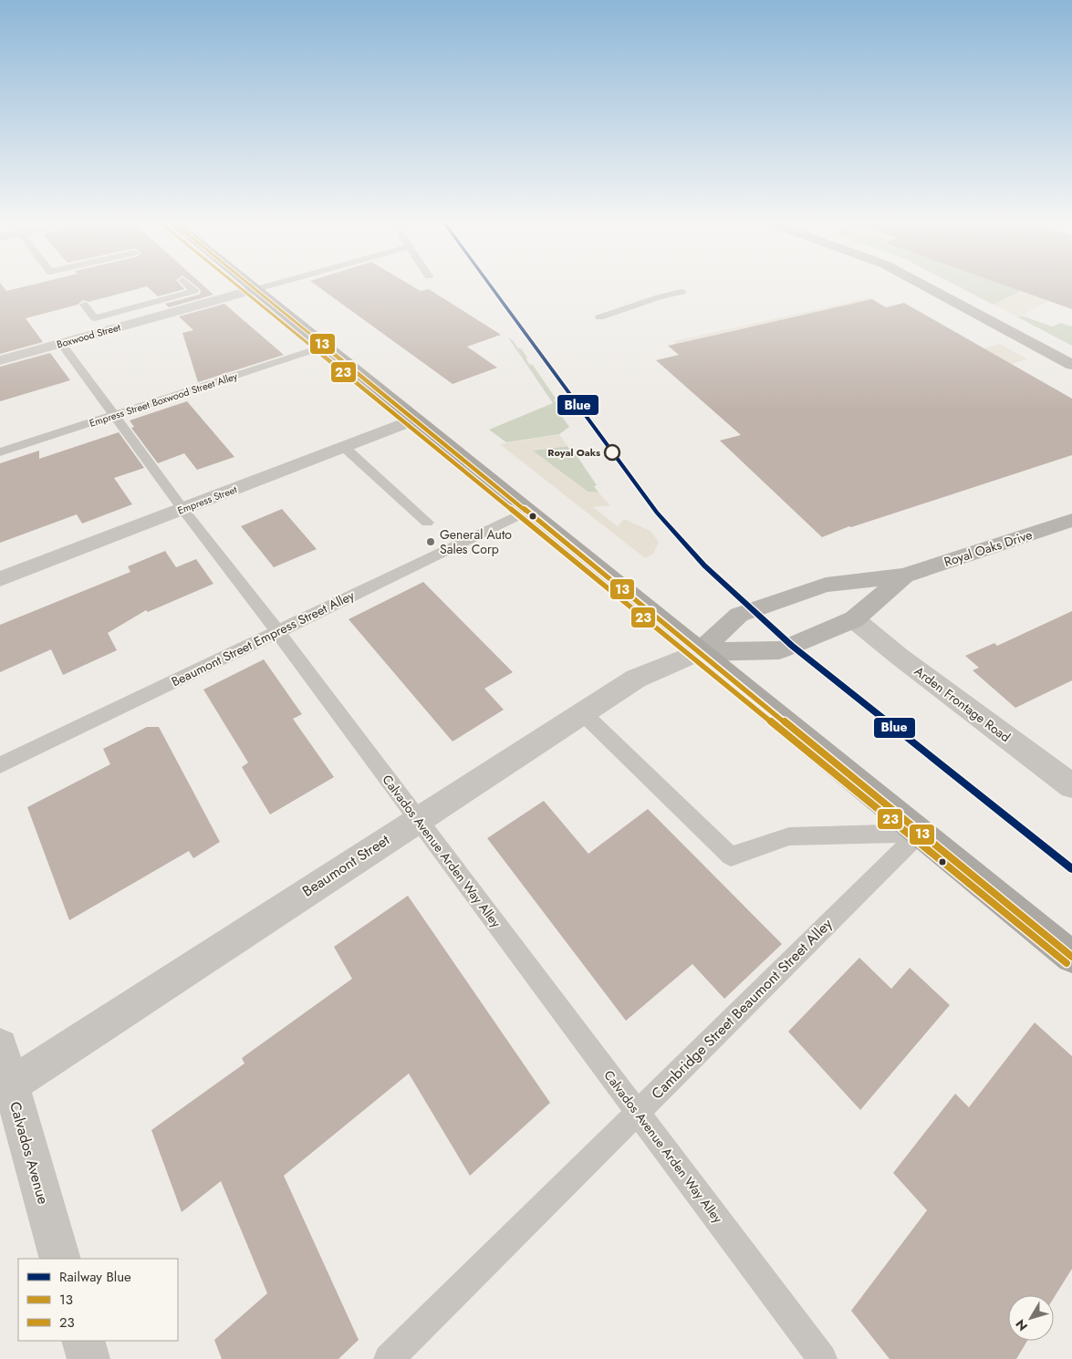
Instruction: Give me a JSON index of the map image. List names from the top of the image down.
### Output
{
  "streets": {
    "street": [
      "Boxwood Street",
      "Empress Street",
      "Royal Oaks Drive",
      "Arden Frontage Road",
      "Beaumont Street",
      "Calvados Avenue"
    ],
    "lane": [
      "Empress Street Boxwood Street Alley",
      "Beaumont Street Empress Street Alley",
      "Calvados Avenue Arden Way Alley",
      "Cambridge Street Beaumont Street Alley"
    ]
  },
  "crossings": [
    ["Boxwood Street", "Calvados Avenue Arden Way Alley"],
    ["Empress Street Boxwood Street Alley", "Calvados Avenue Arden Way Alley"],
    ["Empress Street", "Calvados Avenue Arden Way Alley"],
    ["Royal Oaks Drive", "Arden Frontage Road"],
    ["Royal Oaks Drive", "Beaumont Street"],
    ["Beaumont Street Empress Street Alley", "Calvados Avenue Arden Way Alley"],
    ["Calvados Avenue Arden Way Alley", "Beaumont Street"],
    ["Calvados Avenue Arden Way Alley", "Cambridge Street Beaumont Street Alley"],
    ["Beaumont Street", "Calvados Avenue"]
  ],
  "places": ["Royal Oaks", "General Auto Sales Corp"],
  "lines": ["rail line Blue", "transit line 13", "transit line 23"],
  "legend": ["Railway Blue", "13", "23"],
  "north": "bottom left"
}
